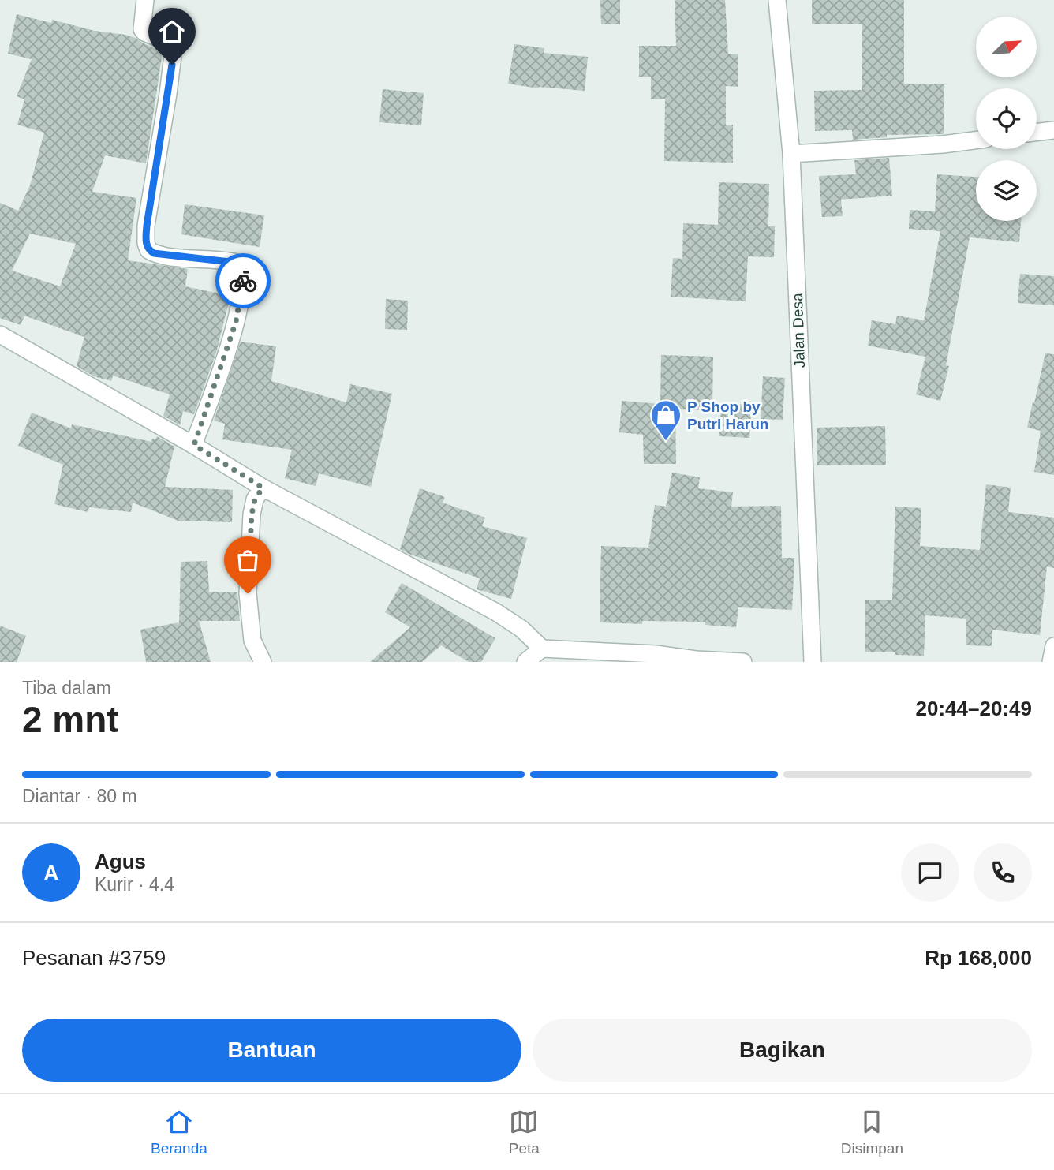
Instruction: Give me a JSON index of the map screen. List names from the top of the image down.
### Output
{
  "streets": {
    "street": ["Jalan Desa"]
  },
  "places": {
    "shop": ["P Shop by Putri Harun"]
  },
  "north": "top right",
  "page": {
    "heading": ["2 mnt", "Tiba dalam", "20:44–20:49"],
    "panel": [
      "Agus",
      "Kurir · 4.4",
      "Pesanan #3759",
      "Rp 168,000"
    ],
    "bar": "Diantar · 80 m",
    "round": "A",
    "buttons": ["Bantuan", "Bagikan"],
    "tabs": ["Beranda", "Peta", "Disimpan"]
  }
}
